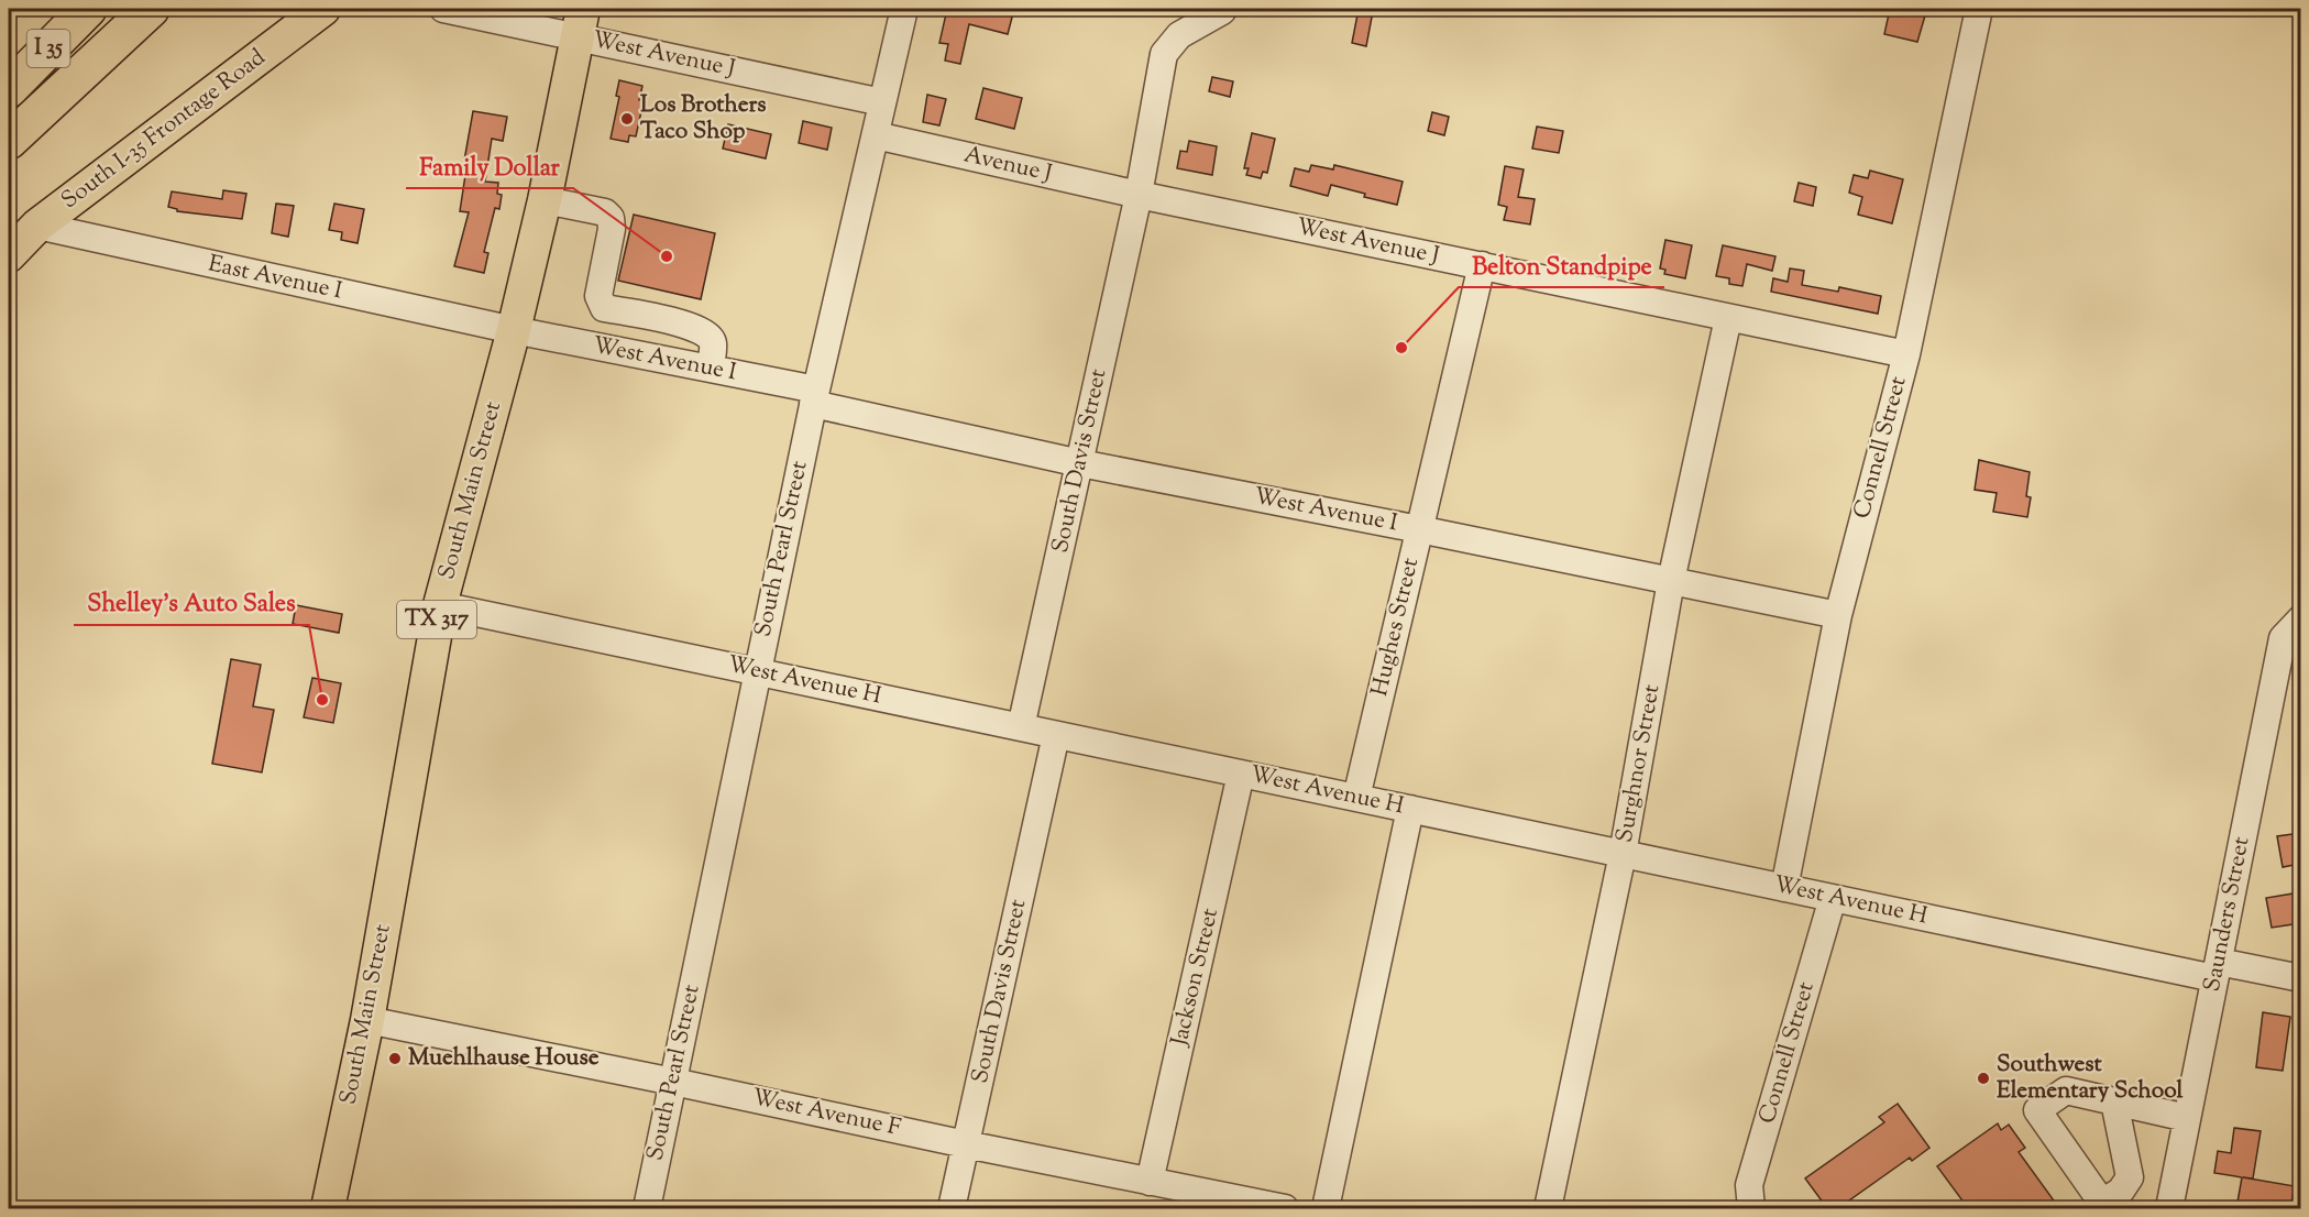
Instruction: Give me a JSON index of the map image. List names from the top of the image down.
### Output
{
  "streets": {
    "highway": ["I 35"],
    "main road": ["South I-35 Frontage Road", "South Main Street", "TX 317"],
    "street": [
      "West Avenue J",
      "Avenue J",
      "East Avenue I",
      "West Avenue I",
      "Connell Street",
      "South Davis Street",
      "South Pearl Street",
      "Hughes Street",
      "West Avenue H",
      "Surghnor Street",
      "Saunders Street",
      "Jackson Street",
      "West Avenue F"
    ]
  },
  "crossings": [
    ["West Avenue J", "Avenue J"],
    ["West Avenue J", "Connell Street"],
    ["West Avenue J", "South Davis Street"],
    ["West Avenue J", "South Main Street"],
    ["West Avenue J", "South Pearl Street"],
    ["West Avenue J", "Hughes Street"],
    ["West Avenue J", "Surghnor Street"],
    ["South I-35 Frontage Road", "East Avenue I"],
    ["Avenue J", "South Davis Street"],
    ["Avenue J", "South Pearl Street"],
    ["East Avenue I", "West Avenue I"],
    ["East Avenue I", "South Main Street"],
    ["West Avenue I", "Connell Street"],
    ["West Avenue I", "South Davis Street"],
    ["West Avenue I", "South Main Street"],
    ["West Avenue I", "South Pearl Street"],
    ["West Avenue I", "Hughes Street"],
    ["West Avenue I", "Surghnor Street"],
    ["Connell Street", "West Avenue H"],
    ["South Davis Street", "West Avenue H"],
    ["South Davis Street", "West Avenue F"],
    ["South Main Street", "West Avenue H"],
    ["South Main Street", "West Avenue F"],
    ["South Pearl Street", "West Avenue H"],
    ["South Pearl Street", "West Avenue F"],
    ["Hughes Street", "West Avenue H"],
    ["West Avenue H", "Surghnor Street"],
    ["West Avenue H", "Saunders Street"],
    ["West Avenue H", "Jackson Street"],
    ["Jackson Street", "West Avenue F"]
  ],
  "places": [
    "Los Brothers Taco Shop",
    "Family Dollar",
    "Belton Standpipe",
    "Shelley's Auto Sales",
    "Muehlhause House",
    "Southwest Elementary School"
  ]
}
